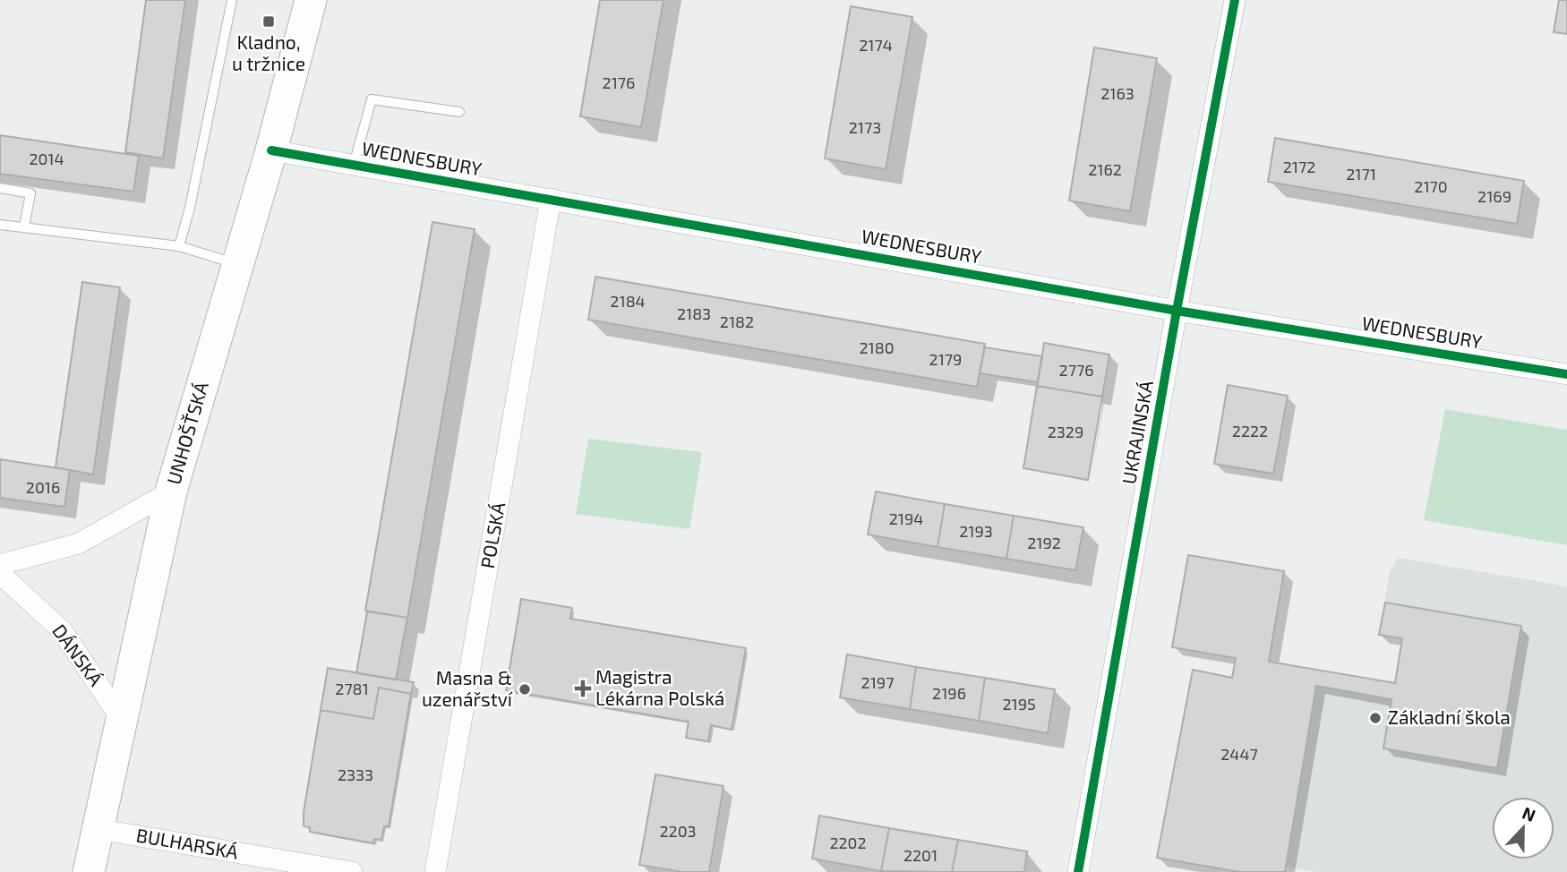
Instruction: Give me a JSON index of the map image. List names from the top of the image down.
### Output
{
  "streets": {
    "main road": ["UNHOŠŤSKÁ"],
    "street": [
      "WEDNESBURY",
      "UKRAJINSKÁ",
      "POLSKÁ",
      "DÁNSKÁ",
      "BULHARSKÁ"
    ]
  },
  "crossings": [
    ["WEDNESBURY", "UKRAJINSKÁ"],
    ["WEDNESBURY", "UNHOŠŤSKÁ"],
    ["WEDNESBURY", "POLSKÁ"],
    ["UNHOŠŤSKÁ", "DÁNSKÁ"],
    ["UNHOŠŤSKÁ", "BULHARSKÁ"]
  ],
  "places": {
    "transit": ["Kladno, u tržnice"],
    "health": ["Magistra Lékárna Polská"],
    "other": ["Masna & uzenářství", "Základní škola"]
  },
  "house_numbers": [
    "2174",
    "2176",
    "2163",
    "2173",
    "2014",
    "2172",
    "2162",
    "2171",
    "2170",
    "2169",
    "2184",
    "2183",
    "2182",
    "2180",
    "2179",
    "2776",
    "2222",
    "2329",
    "2016",
    "2194",
    "2193",
    "2192",
    "2197",
    "2781",
    "2196",
    "2195",
    "2447",
    "2333",
    "2203",
    "2202",
    "2201"
  ],
  "north": "top"
}
